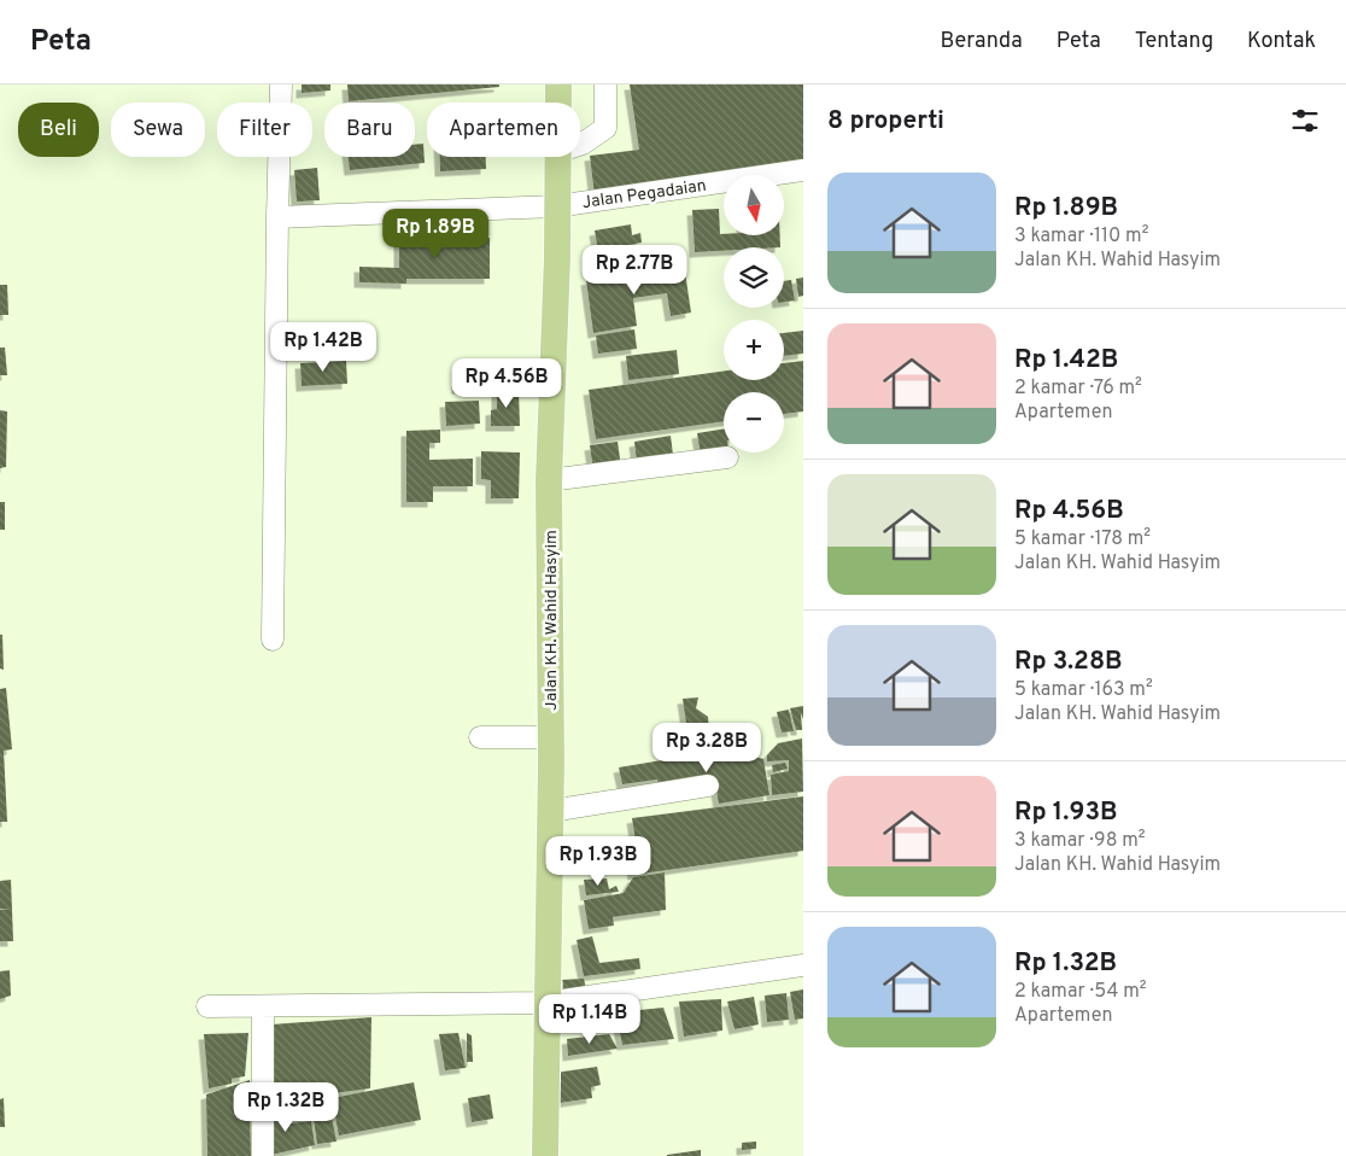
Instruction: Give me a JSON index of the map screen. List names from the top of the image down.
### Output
{
  "streets": {
    "main road": ["Jalan KH. Wahid Hasyim"],
    "street": ["Jalan Pegadaian"]
  },
  "crossings": [
    ["Jalan Pegadaian", "Jalan KH. Wahid Hasyim"]
  ],
  "north": "bottom",
  "page": {
    "header": "Peta",
    "nav": [
      "Beranda",
      "Peta",
      "Tentang",
      "Kontak"
    ],
    "heading": "8 properti",
    "chip": [
      "Beli",
      "Sewa",
      "Filter",
      "Baru",
      "Apartemen"
    ],
    "list": [
      {
        "name": "Rp 1.89B",
        "note": "3 kamar · 110 m² · Jalan KH. Wahid Hasyim"
      },
      {
        "name": "Rp 1.42B",
        "note": "2 kamar · 76 m² · Apartemen"
      },
      {
        "name": "Rp 4.56B",
        "note": "5 kamar · 178 m² · Jalan KH. Wahid Hasyim"
      },
      {
        "name": "Rp 3.28B",
        "note": "5 kamar · 163 m² · Jalan KH. Wahid Hasyim"
      },
      {
        "name": "Rp 1.93B",
        "note": "3 kamar · 98 m² · Jalan KH. Wahid Hasyim"
      },
      {
        "name": "Rp 1.32B",
        "note": "2 kamar · 54 m² · Apartemen"
      }
    ],
    "map_buttons": ["+", "−"],
    "price": [
      "Rp 1.89B",
      "Rp 2.77B",
      "Rp 1.42B",
      "Rp 4.56B",
      "Rp 3.28B",
      "Rp 1.93B",
      "Rp 1.14B",
      "Rp 1.32B"
    ]
  }
}
